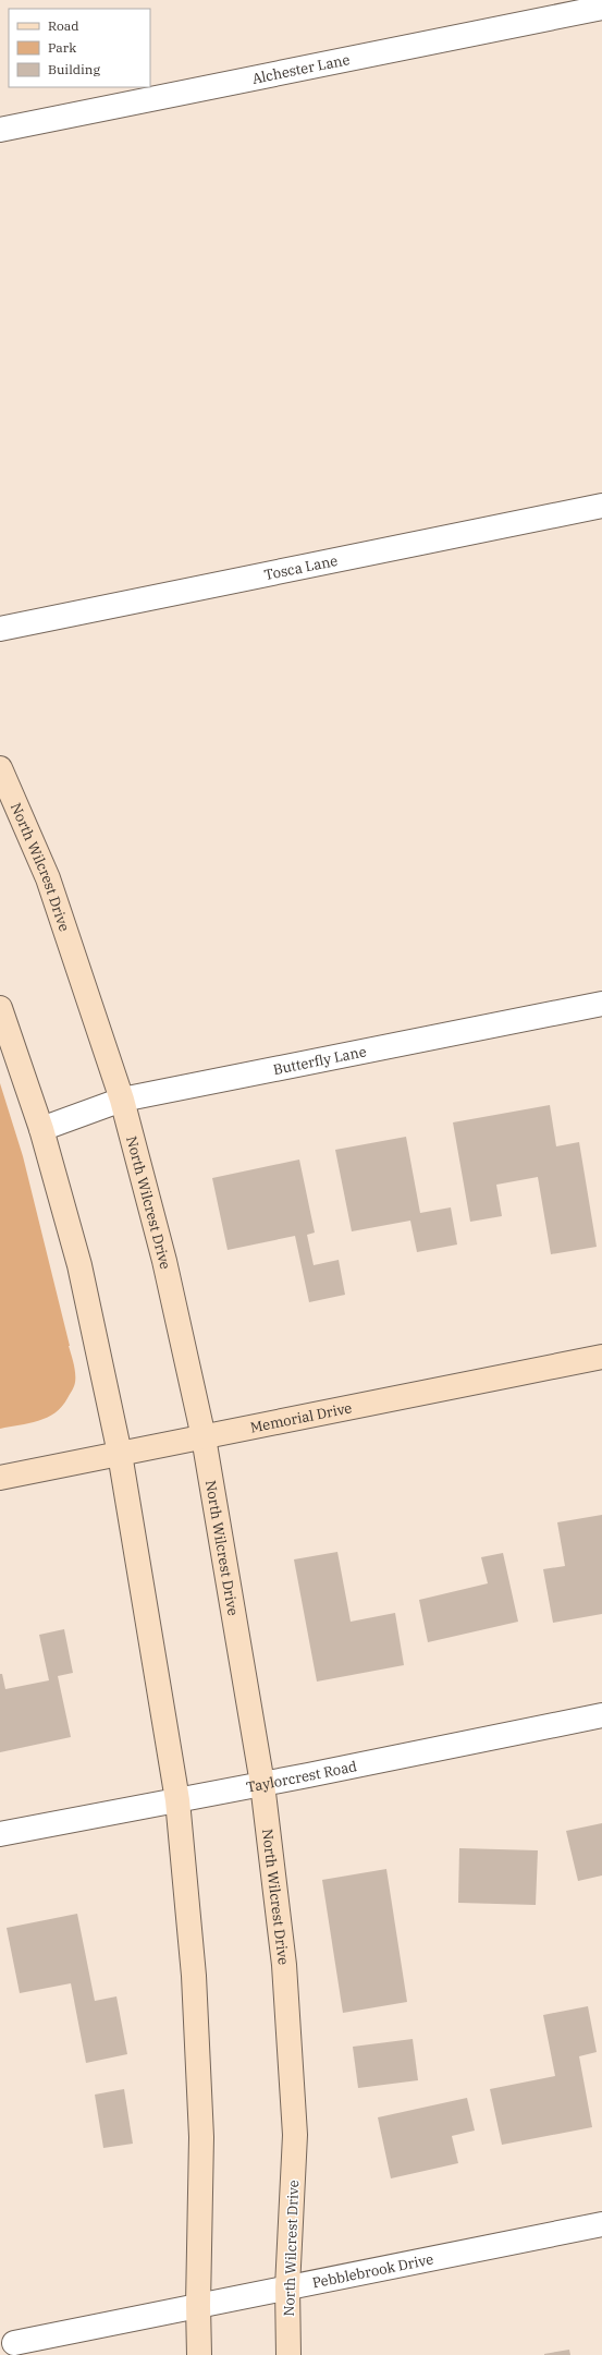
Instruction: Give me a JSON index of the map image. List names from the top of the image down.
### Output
{
  "streets": {
    "main road": ["North Wilcrest Drive", "Memorial Drive"],
    "street": [
      "Alchester Lane",
      "Tosca Lane",
      "Butterfly Lane",
      "Taylorcrest Road",
      "Pebblebrook Drive"
    ]
  },
  "crossings": [
    ["North Wilcrest Drive", "Butterfly Lane"],
    ["North Wilcrest Drive", "Memorial Drive"],
    ["North Wilcrest Drive", "Taylorcrest Road"],
    ["North Wilcrest Drive", "Pebblebrook Drive"]
  ],
  "legend": ["Road", "Park", "Building"]
}
